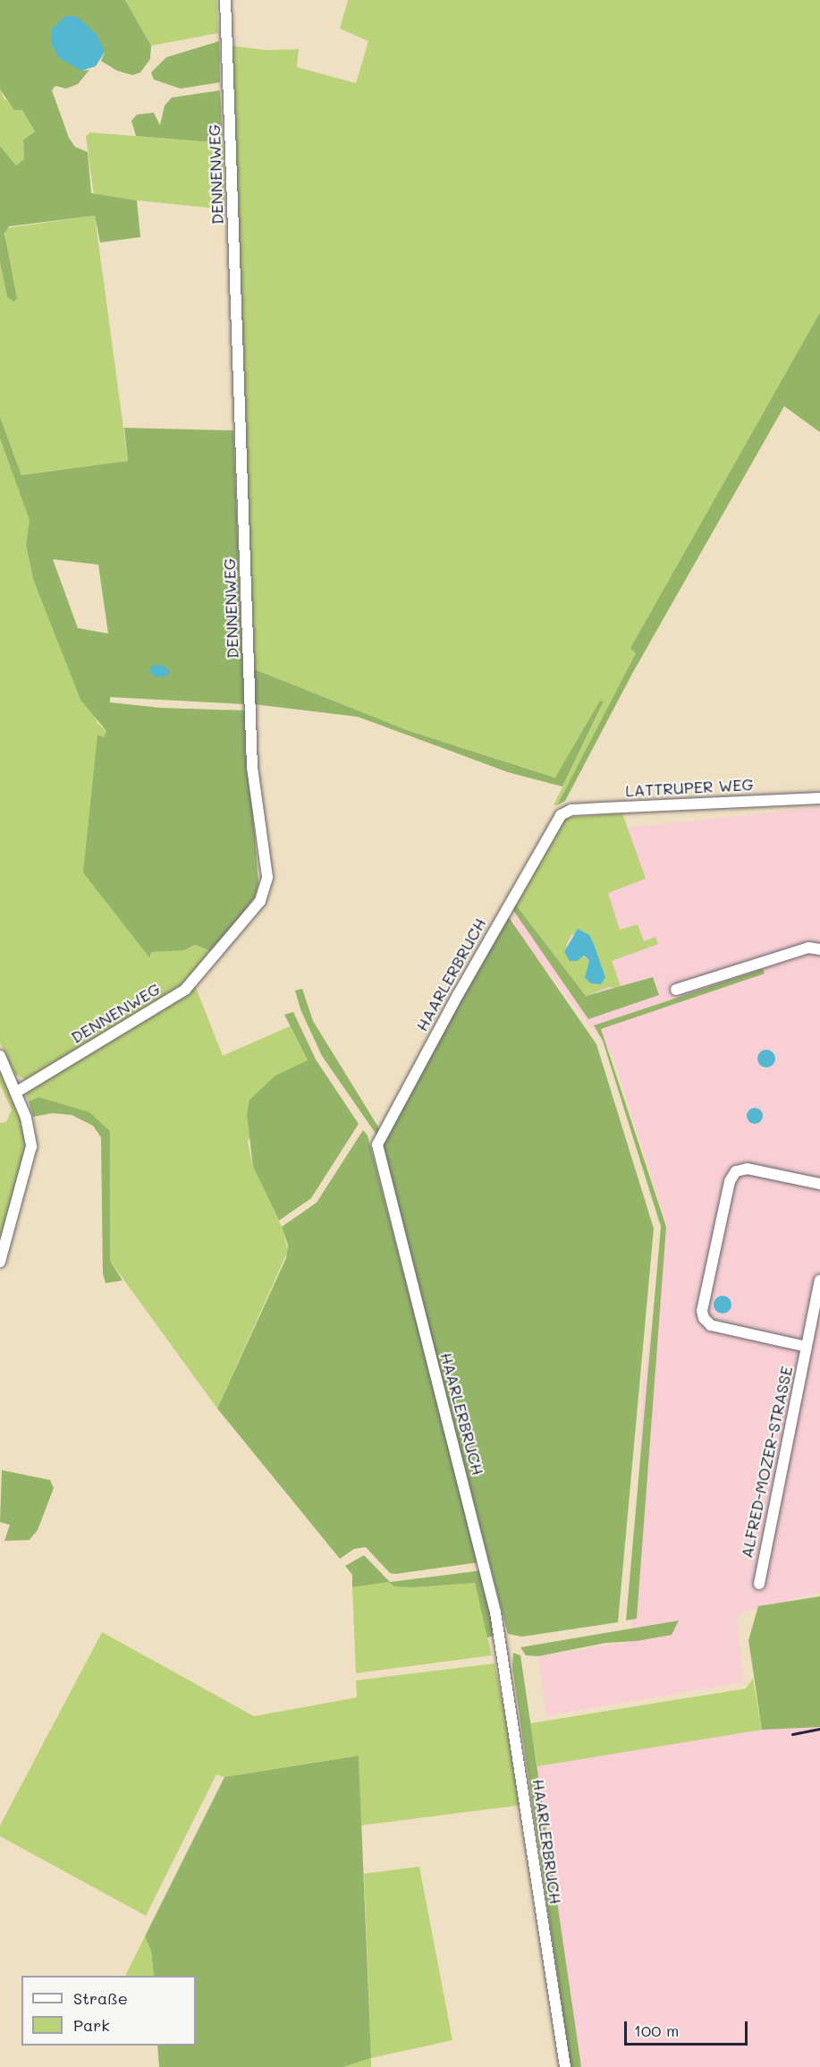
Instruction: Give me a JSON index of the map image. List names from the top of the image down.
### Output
{
  "streets": {
    "street": [
      "DENNENWEG",
      "LATTRUPER WEG",
      "HAARLERBRUCH",
      "ALFRED-MOZER-STRASSE"
    ]
  },
  "crossings": [
    ["LATTRUPER WEG", "HAARLERBRUCH"]
  ],
  "legend": ["Straße", "Park"],
  "scale_bar": "100 m"
}
